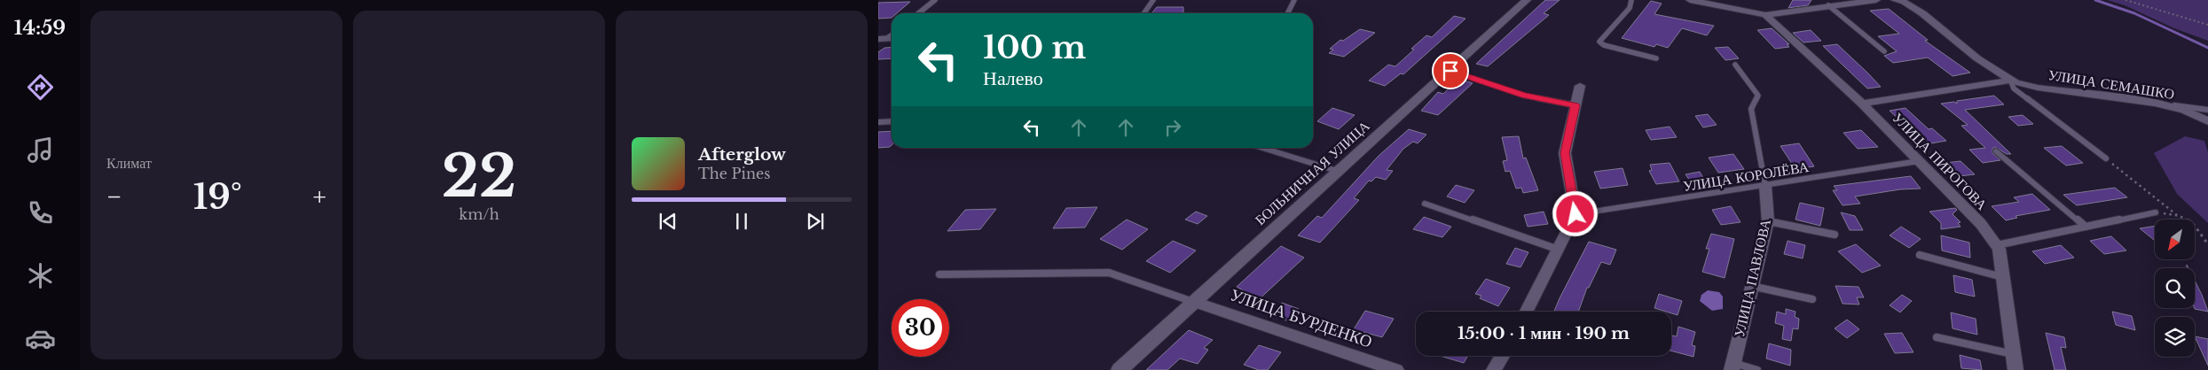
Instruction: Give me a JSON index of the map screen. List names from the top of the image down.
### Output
{
  "streets": {
    "street": [
      "УЛИЦА СЕМАШКО",
      "УЛИЦА ПИРОГОВА",
      "БОЛЬНИЧНАЯ УЛИЦА",
      "УЛИЦА ПАВЛОВА",
      "УЛИЦА БУРДЕНКО"
    ],
    "lane": ["УЛИЦА КОРОЛЁВА"]
  },
  "crossings": [
    ["УЛИЦА ПИРОГОВА", "УЛИЦА КОРОЛЁВА"],
    ["БОЛЬНИЧНАЯ УЛИЦА", "УЛИЦА БУРДЕНКО"],
    ["УЛИЦА КОРОЛЁВА", "УЛИЦА ПАВЛОВА"]
  ],
  "north": "bottom left",
  "page": {
    "tabs": "14:59",
    "tile": [
      "Климат",
      ["22", "km/h"]
    ],
    "turn": ["100 m", "Налево"],
    "song": ["Afterglow", "The Pines"],
    "heat": ["−", "19°", "+"],
    "limit": "30",
    "trip": "15:00 · 1 мин · 190 m"
  }
}
